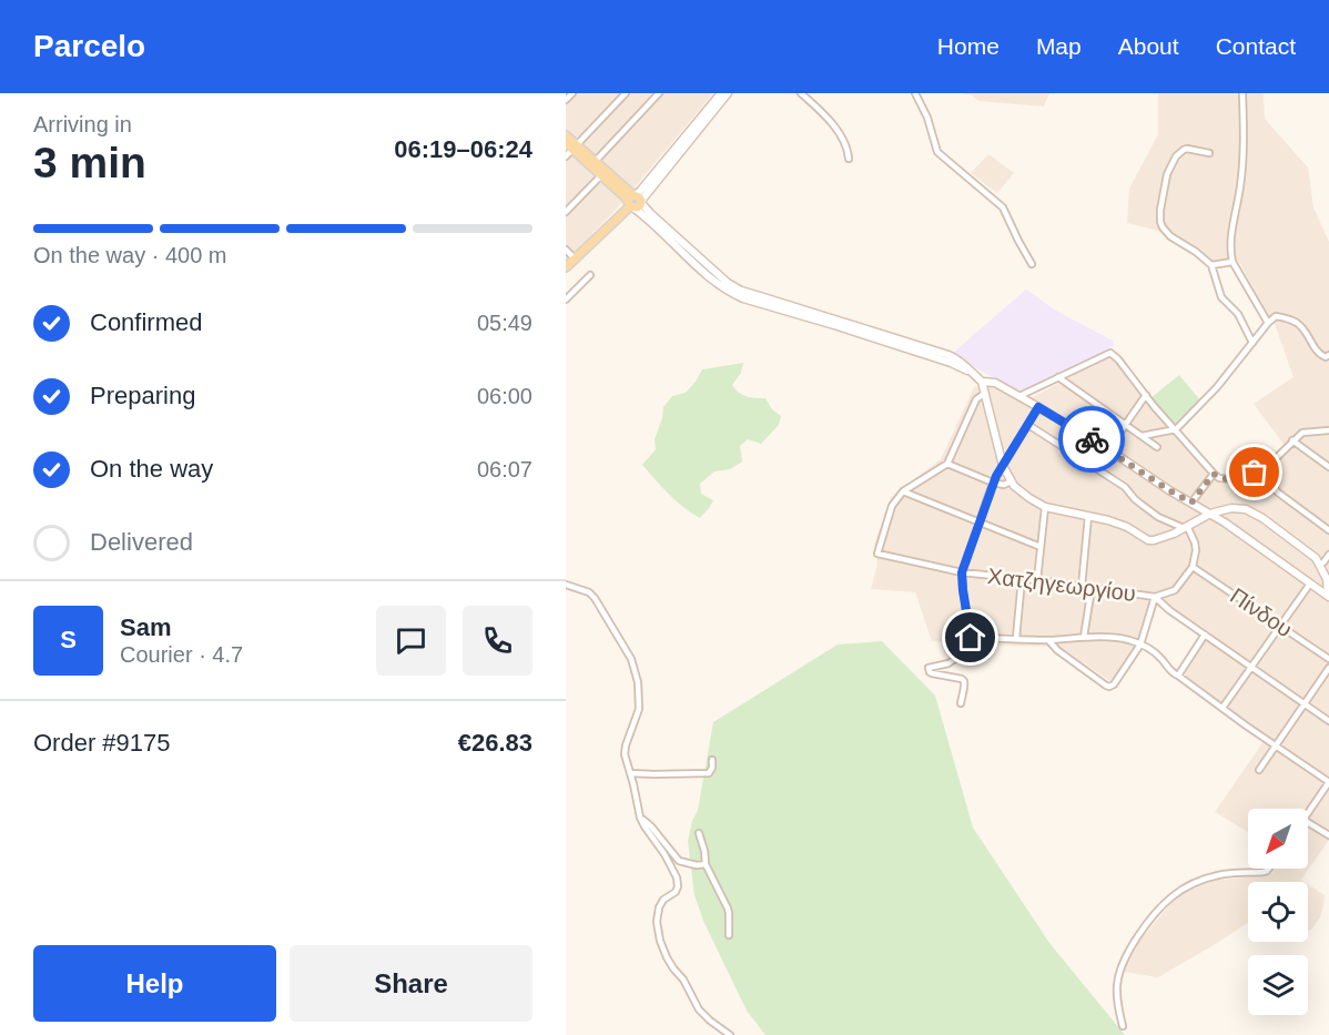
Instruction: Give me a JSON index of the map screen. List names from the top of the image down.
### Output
{
  "streets": {
    "street": ["Χατζηγεωργίου", "Πίνδου"]
  },
  "north": "bottom left",
  "page": {
    "header": "Parcelo",
    "nav": [
      "Home",
      "Map",
      "About",
      "Contact"
    ],
    "heading": ["3 min", "Arriving in", "06:19–06:24"],
    "panel": [
      "Sam",
      "Courier · 4.7",
      "Order #9175",
      "€26.83"
    ],
    "bar": "On the way · 400 m",
    "list": [
      ["Confirmed", "05:49"],
      ["Preparing", "06:00"],
      ["On the way", "06:07"],
      "Delivered"
    ],
    "round": "S",
    "buttons": ["Help", "Share"]
  }
}
